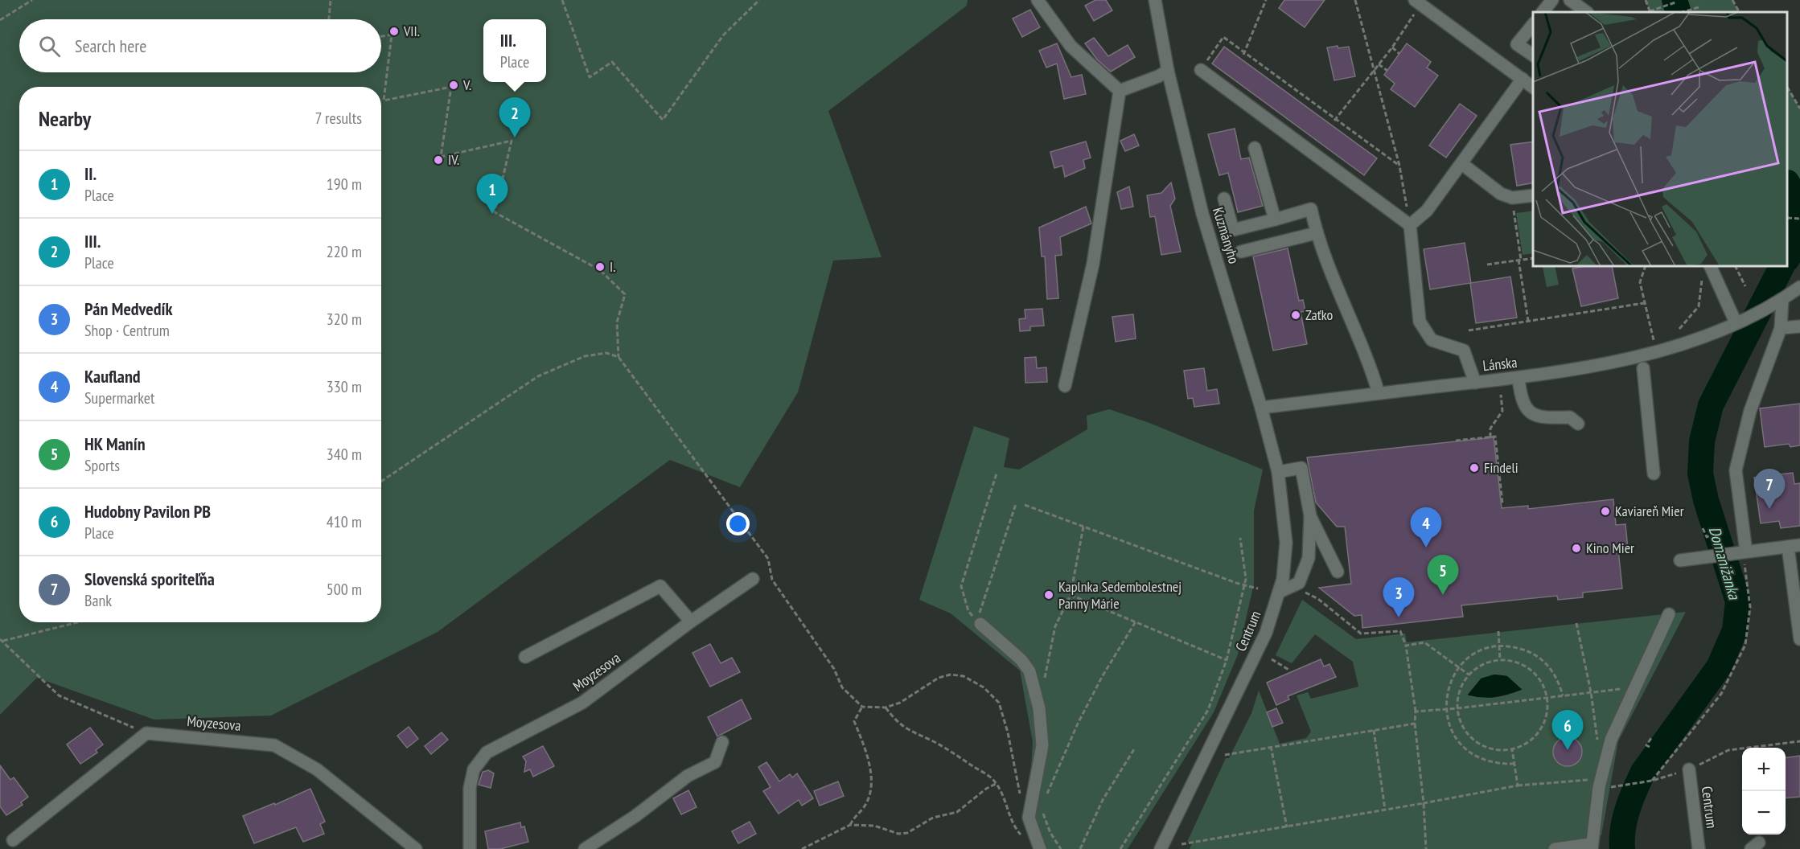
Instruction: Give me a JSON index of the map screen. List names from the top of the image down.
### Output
{
  "streets": {
    "street": [
      "Kuzmányho",
      "Lánska",
      "Centrum",
      "Moyzesova"
    ]
  },
  "crossings": [
    ["Kuzmányho", "Lánska"],
    ["Kuzmányho", "Centrum"],
    ["Lánska", "Centrum"]
  ],
  "water": ["Domanižanka"],
  "places": [
    "VII.",
    "V.",
    "IV.",
    "I.",
    "Zaťko",
    "Findeli",
    "Kaviareň Mier",
    "Kino Mier",
    "Kaplnka Sedembolestnej Panny Márie"
  ],
  "page": {
    "popup": ["III.", "Place"],
    "search": "Search here",
    "heading": ["Nearby", "7 results"],
    "pins": [
      "2",
      "1",
      "7",
      "4",
      "5",
      "3",
      "6"
    ],
    "list": [
      {
        "mark": "1",
        "name": "II.",
        "note": "Place",
        "value": "190 m"
      },
      {
        "mark": "2",
        "name": "III.",
        "note": "Place",
        "value": "220 m"
      },
      {
        "mark": "3",
        "name": "Pán Medvedík",
        "note": "Shop · Centrum",
        "value": "320 m"
      },
      {
        "mark": "4",
        "name": "Kaufland",
        "note": "Supermarket",
        "value": "330 m"
      },
      {
        "mark": "5",
        "name": "HK Manín",
        "note": "Sports",
        "value": "340 m"
      },
      {
        "mark": "6",
        "name": "Hudobny Pavilon PB",
        "note": "Place",
        "value": "410 m"
      },
      {
        "mark": "7",
        "name": "Slovenská sporiteľňa",
        "note": "Bank",
        "value": "500 m"
      }
    ],
    "map_buttons": ["+", "−"]
  }
}
